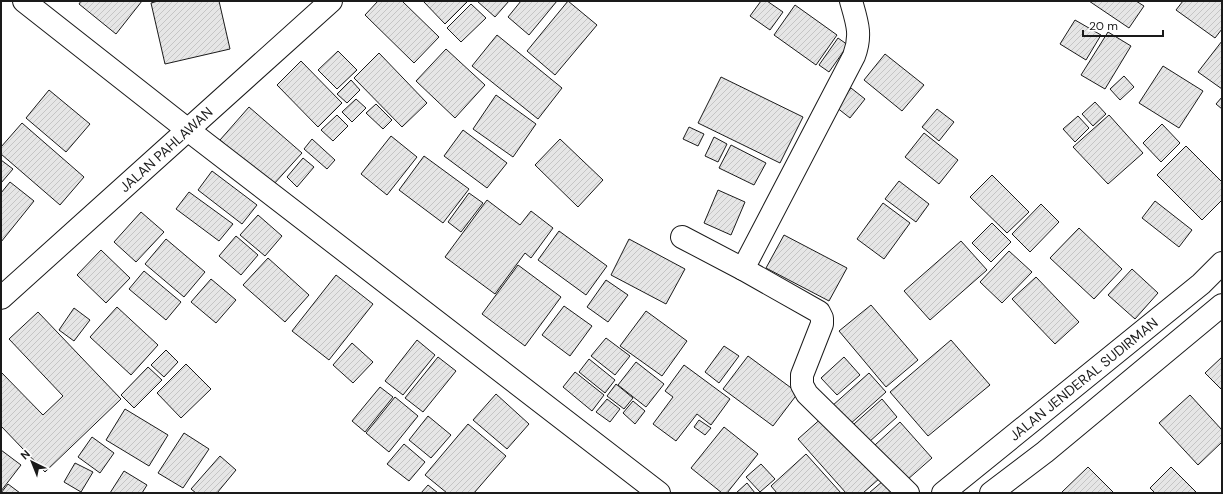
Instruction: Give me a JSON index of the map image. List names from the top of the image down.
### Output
{
  "streets": {
    "street": ["JALAN PAHLAWAN", "JALAN JENDERAL SUDIRMAN"]
  },
  "scale_bar": "20 m",
  "north": "top left"
}
